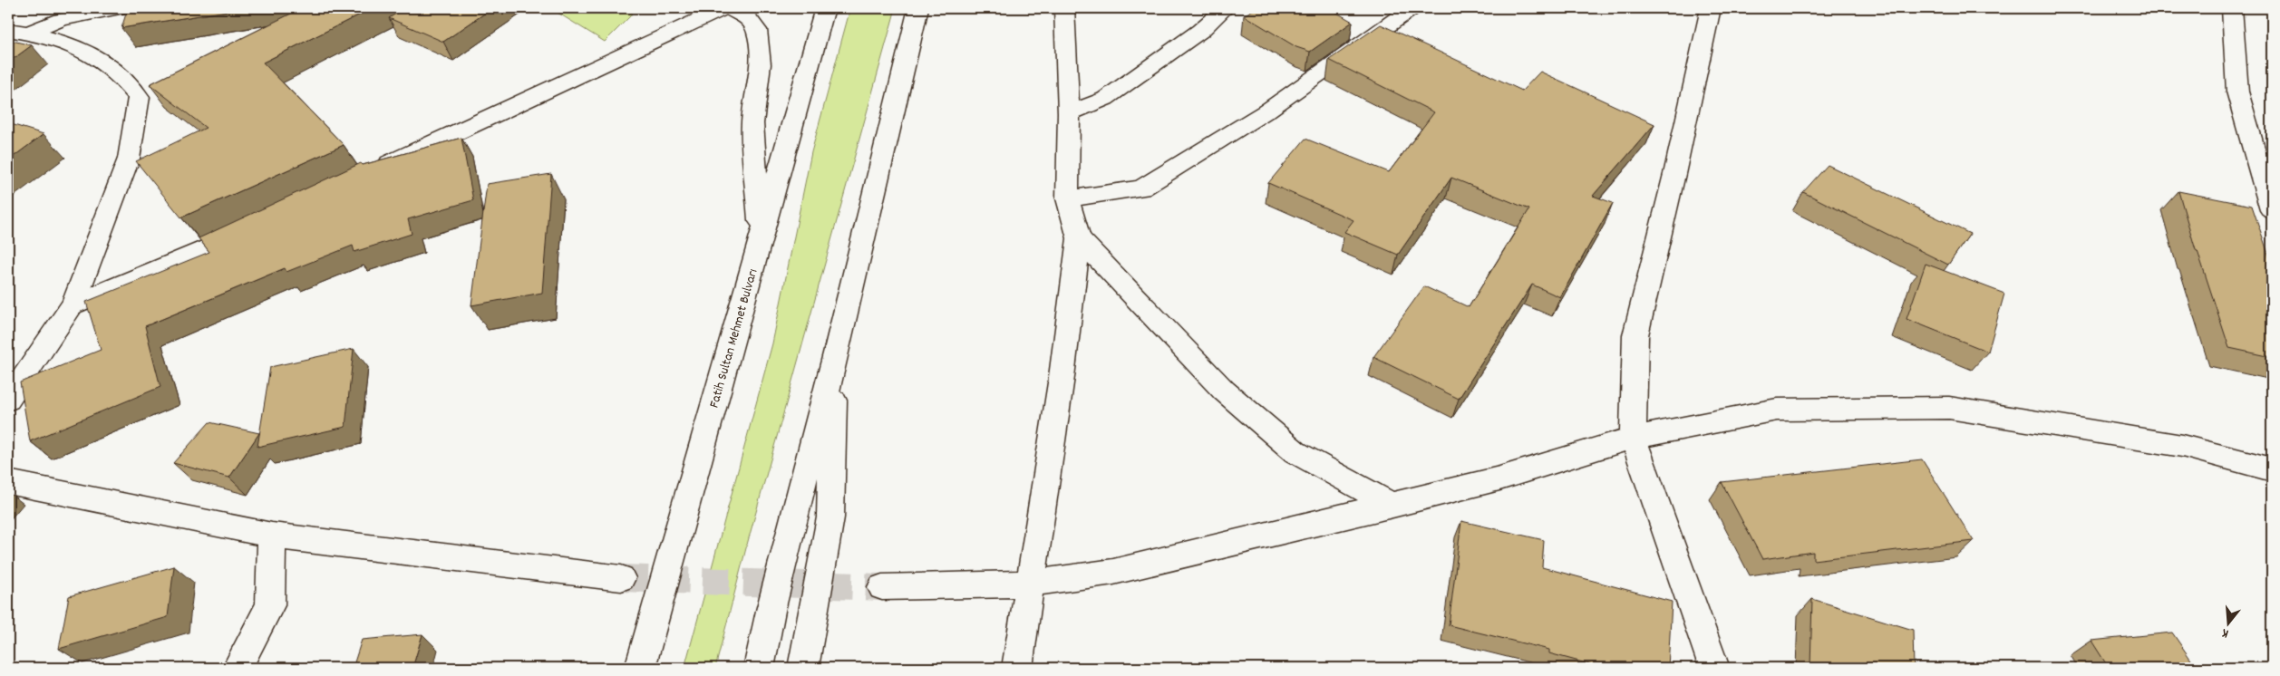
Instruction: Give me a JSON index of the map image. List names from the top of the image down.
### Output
{
  "streets": {
    "main road": ["Fatih Sultan Mehmet Bulvarı"]
  },
  "north": "bottom"
}
